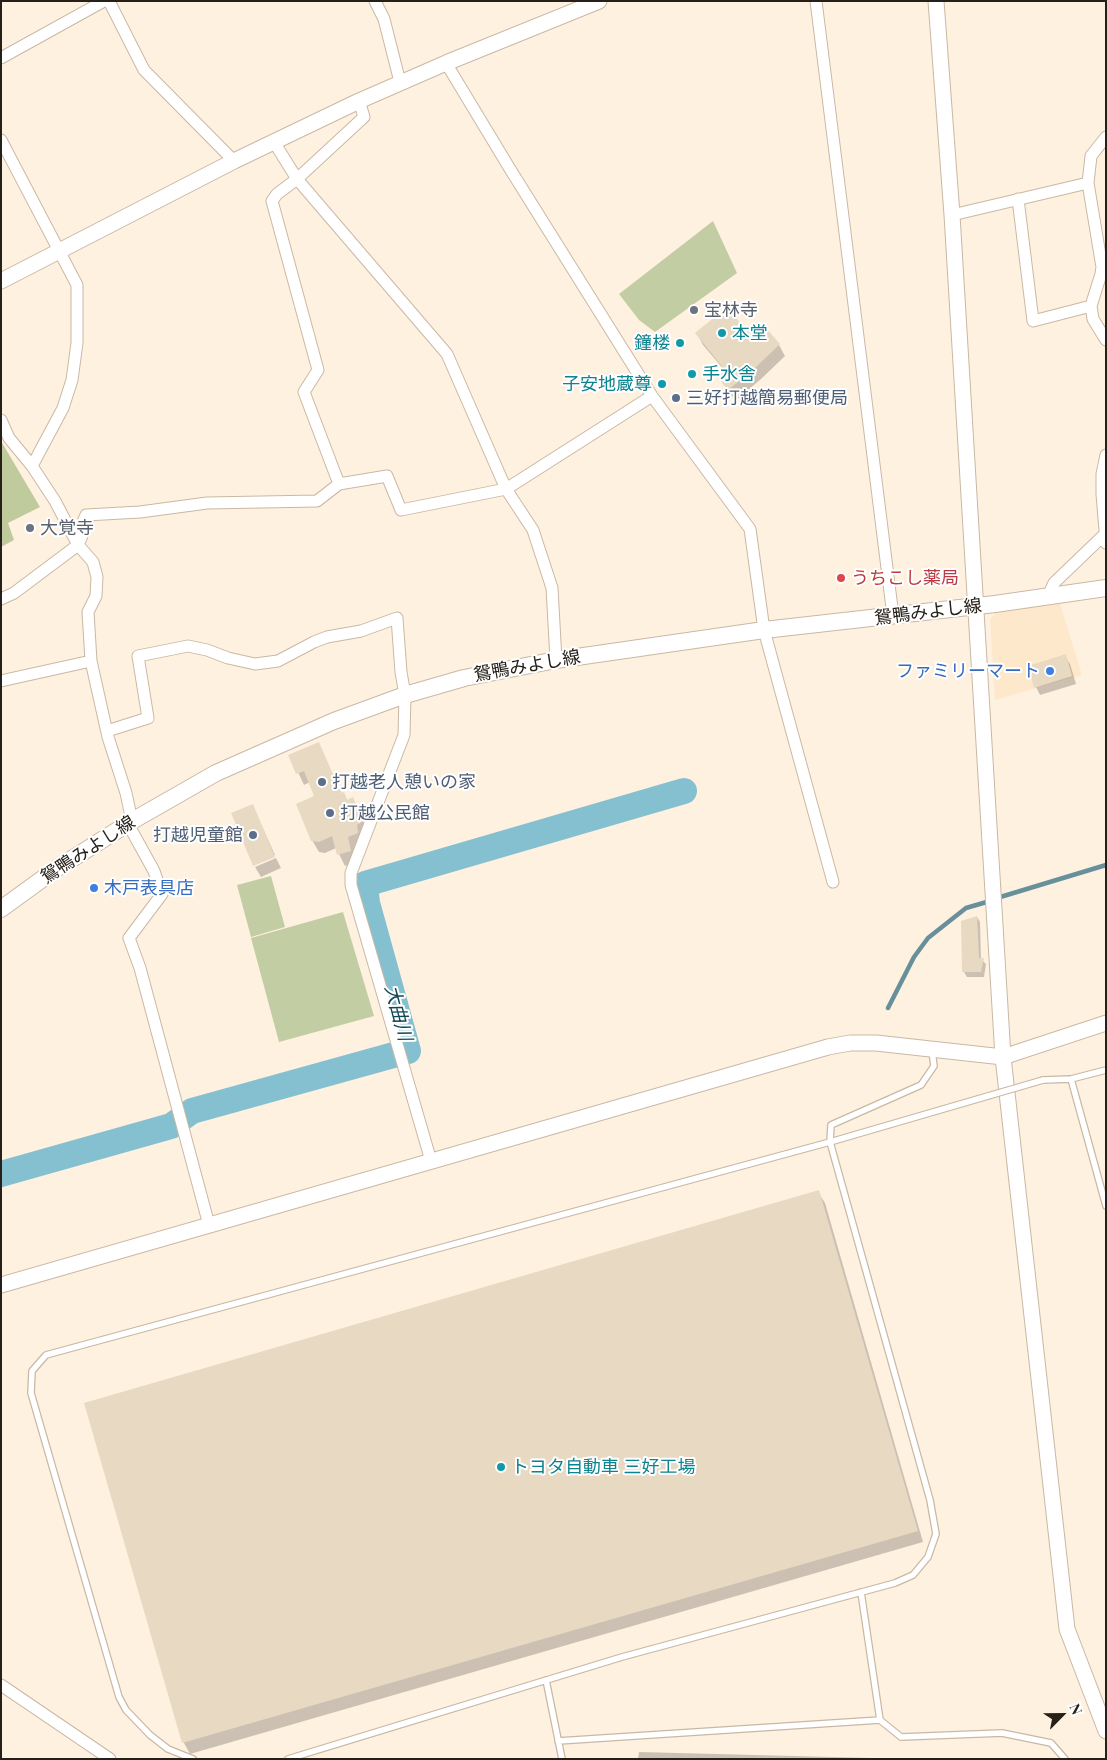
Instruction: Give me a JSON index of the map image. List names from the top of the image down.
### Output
{
  "streets": {
    "main road": ["鴛鴨みよし線"]
  },
  "water": ["大曲川"],
  "places": [
    "宝林寺",
    "本堂",
    "鐘楼",
    "手水舎",
    "子安地蔵尊",
    "三好打越簡易郵便局",
    "大覚寺",
    "うちこし薬局",
    "ファミリーマート",
    "打越老人憩いの家",
    "打越公民館",
    "打越児童館",
    "木戸表具店",
    "トヨタ自動車 三好工場"
  ],
  "north": "top right"
}
